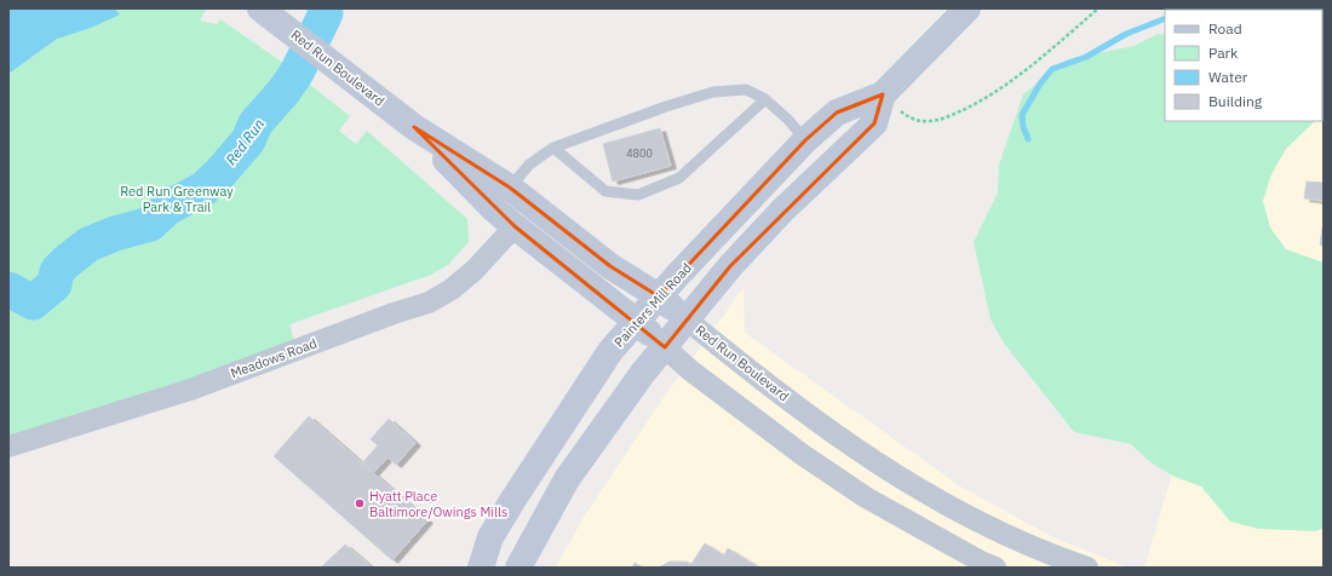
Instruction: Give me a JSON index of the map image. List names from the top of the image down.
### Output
{
  "streets": {
    "main road": ["Red Run Boulevard", "Painters Mill Road"],
    "street": ["Meadows Road"]
  },
  "crossings": [
    ["Red Run Boulevard", "Painters Mill Road"],
    ["Red Run Boulevard", "Meadows Road"]
  ],
  "water": ["Red Run"],
  "parks": ["Red Run Greenway Park & Trail"],
  "places": ["Hyatt Place Baltimore/Owings Mills"],
  "house_numbers": ["4800"],
  "legend": [
    "Road",
    "Park",
    "Water",
    "Building"
  ]
}
